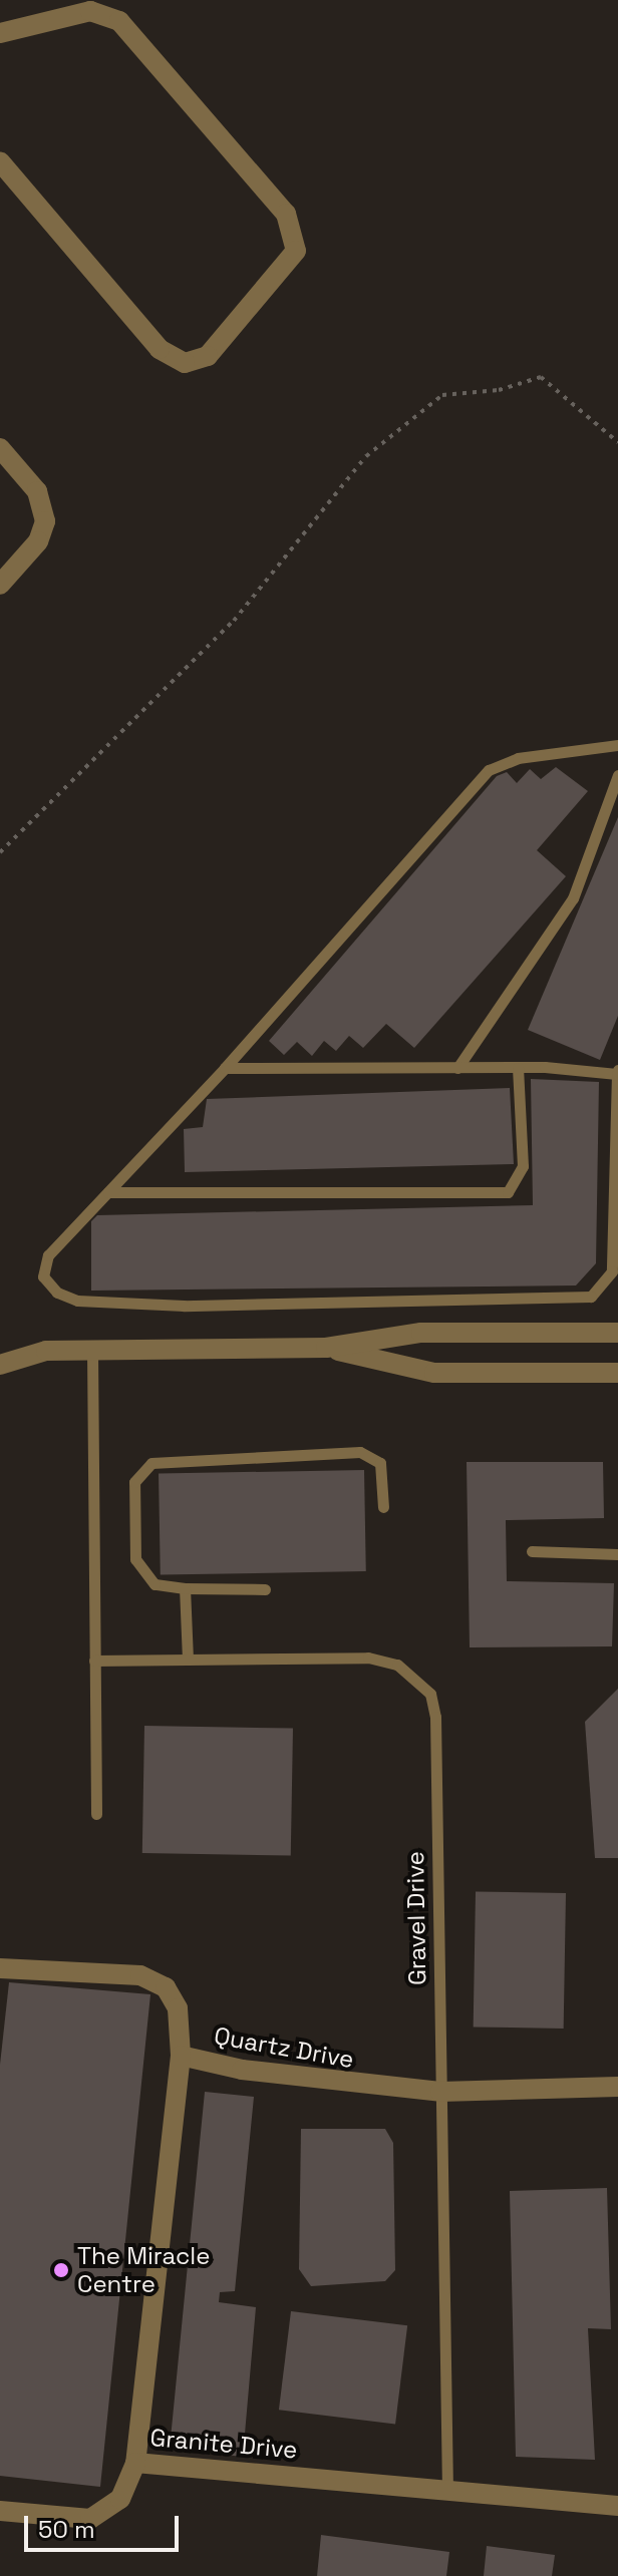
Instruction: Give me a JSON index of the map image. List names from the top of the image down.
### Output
{
  "streets": {
    "street": ["Quartz Drive", "Granite Drive"],
    "lane": ["Gravel Drive"]
  },
  "crossings": [
    ["Gravel Drive", "Quartz Drive"],
    ["Gravel Drive", "Granite Drive"],
    ["Quartz Drive", "Granite Drive"]
  ],
  "places": ["The Miracle Centre"],
  "scale_bar": "50 m"
}
